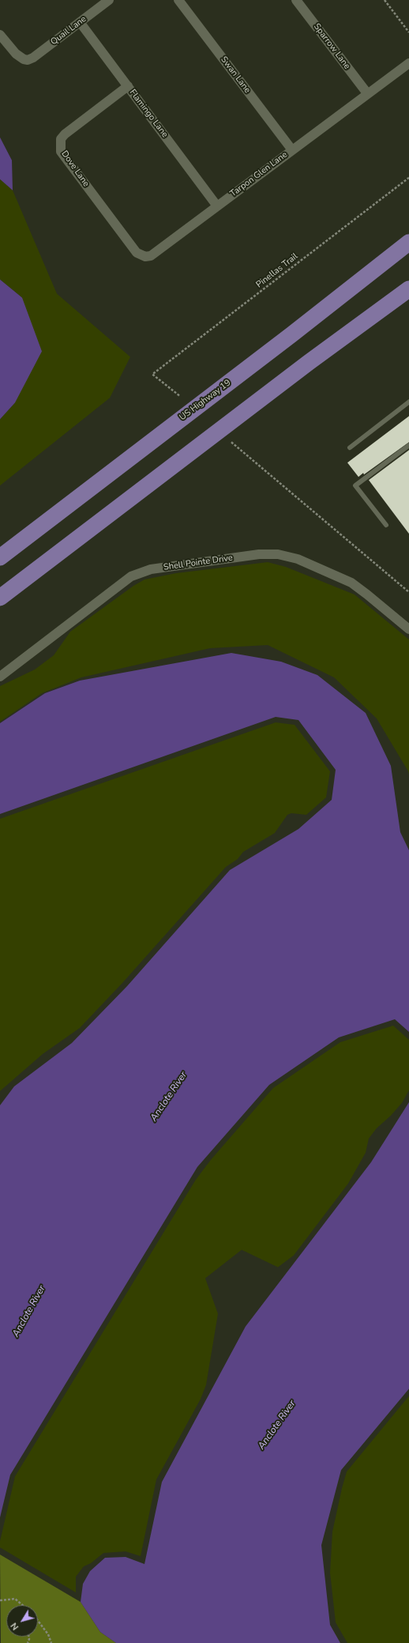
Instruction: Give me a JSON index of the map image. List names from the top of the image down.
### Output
{
  "streets": {
    "highway": ["US Highway 19"],
    "street": [
      "Quail Lane",
      "Sparrow Lane",
      "Swan Lane",
      "Flamingo Lane",
      "Dove Lane",
      "Tarpon Glen Lane",
      "Shell Pointe Drive"
    ],
    "path": ["Pinellas Trail"]
  },
  "crossings": [
    ["Quail Lane", "Flamingo Lane"],
    ["Sparrow Lane", "Tarpon Glen Lane"],
    ["Swan Lane", "Tarpon Glen Lane"],
    ["Flamingo Lane", "Dove Lane"],
    ["Flamingo Lane", "Tarpon Glen Lane"],
    ["Dove Lane", "Tarpon Glen Lane"]
  ],
  "water": ["Anclote River"],
  "north": "bottom left"
}
